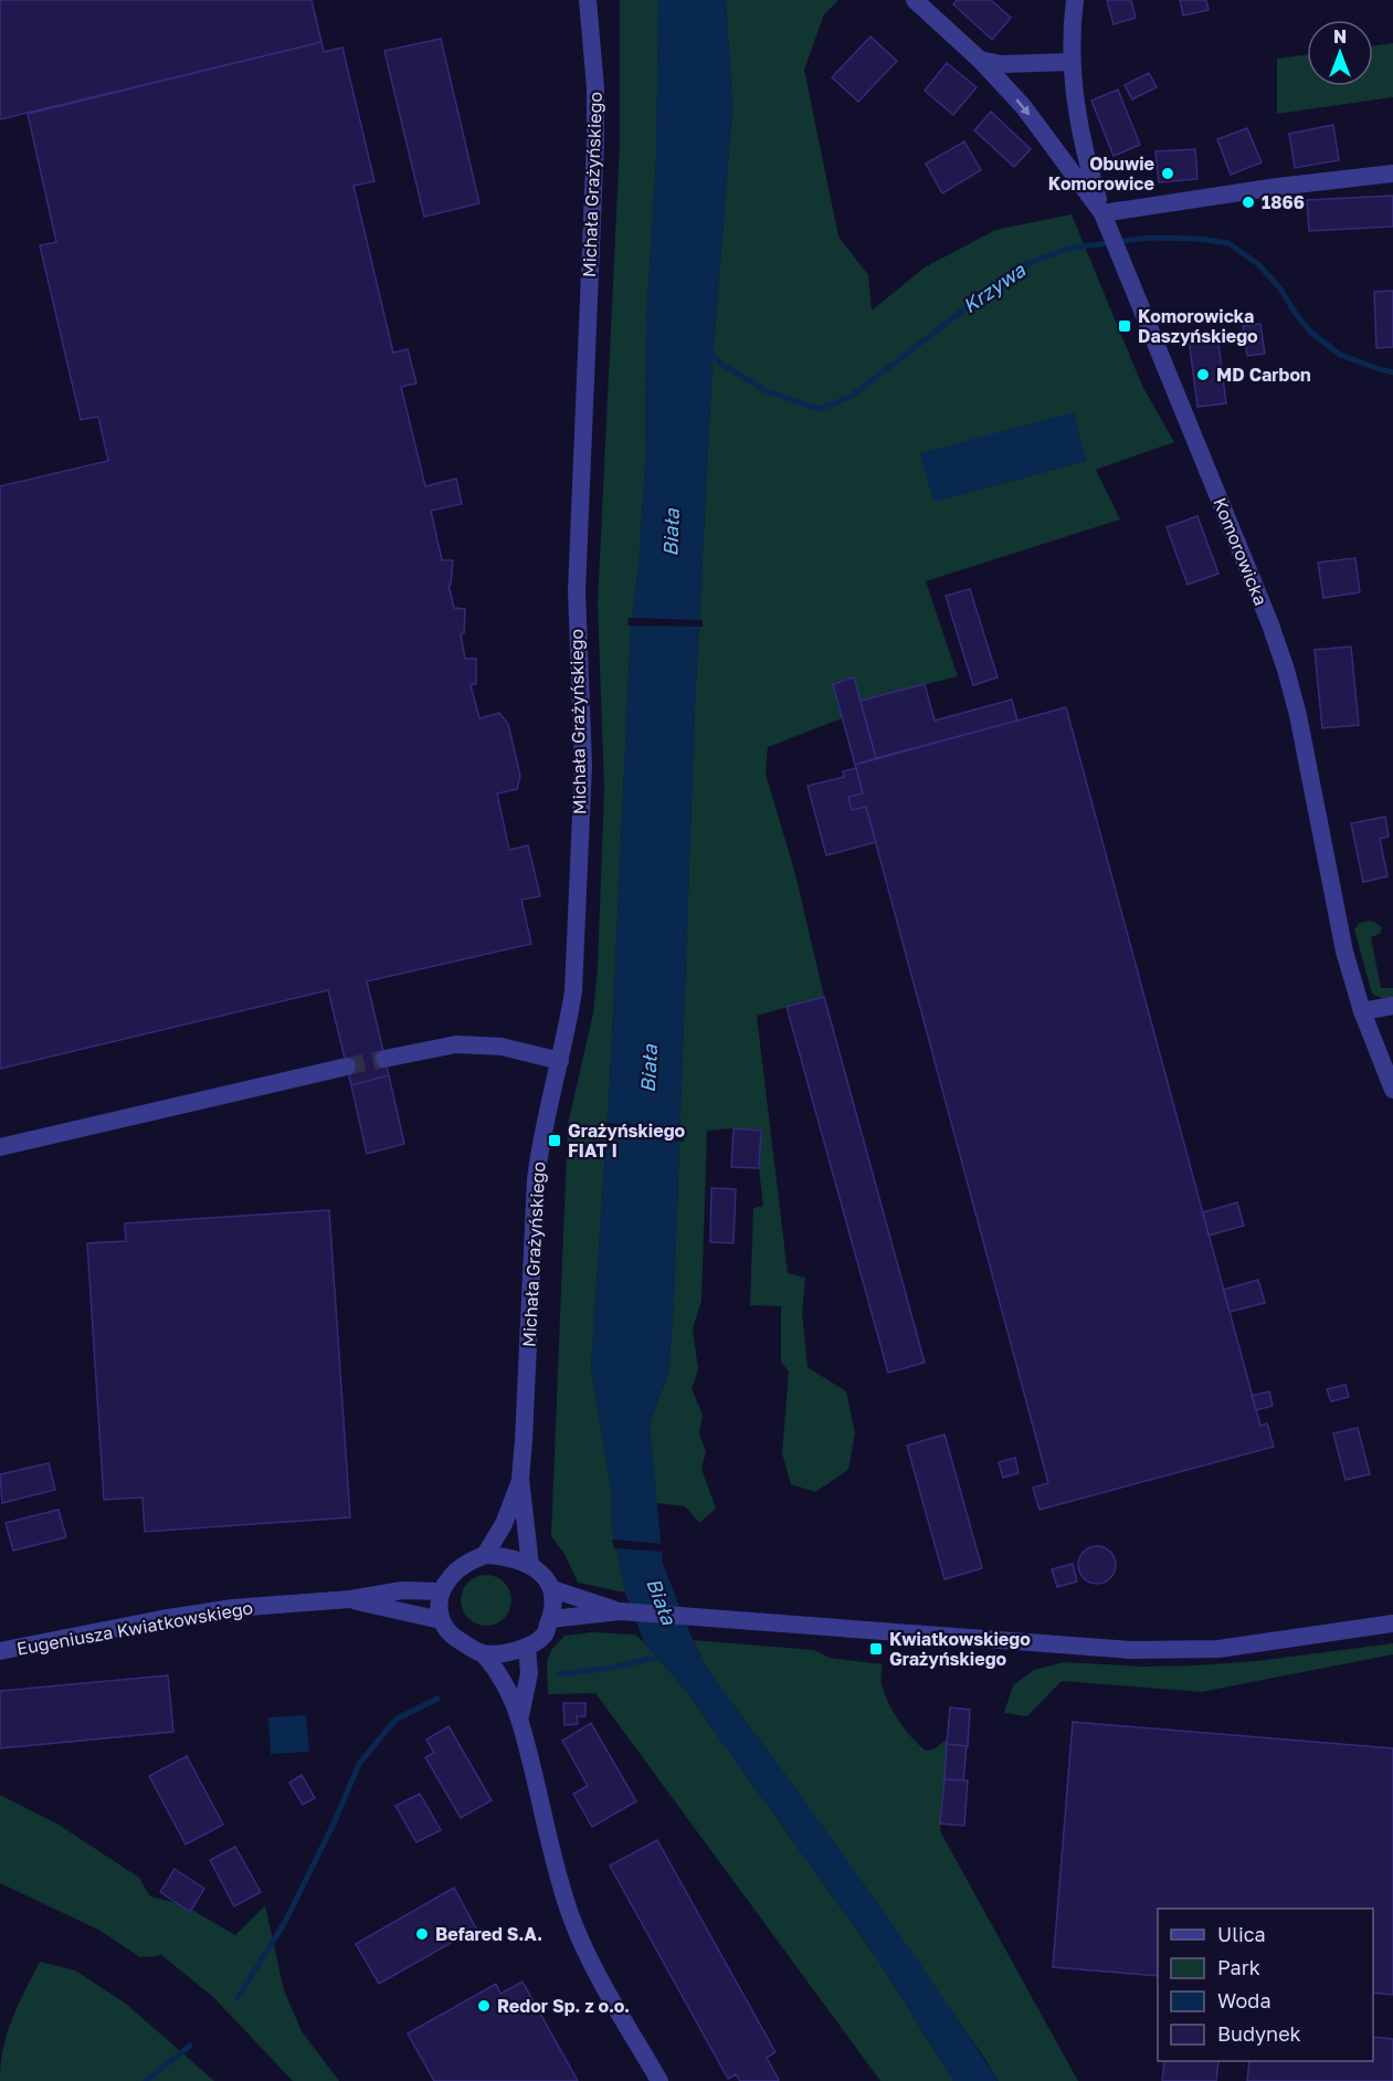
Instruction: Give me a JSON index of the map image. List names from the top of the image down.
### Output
{
  "streets": {
    "street": ["Michała Grażyńskiego", "Komorowicka", "Eugeniusza Kwiatkowskiego"]
  },
  "crossings": [
    ["Michała Grażyńskiego", "Eugeniusza Kwiatkowskiego"]
  ],
  "water": ["Krzywa", "Biała"],
  "places": {
    "other": [
      "Obuwie Komorowice",
      "1866",
      "MD Carbon",
      "Befared S.A.",
      "Redor Sp. z o.o."
    ],
    "transit": ["Komorowicka Daszyńskiego", "Grażyńskiego FIAT I", "Kwiatkowskiego Grażyńskiego"]
  },
  "legend": [
    "Ulica",
    "Park",
    "Woda",
    "Budynek"
  ],
  "north": "top"
}
